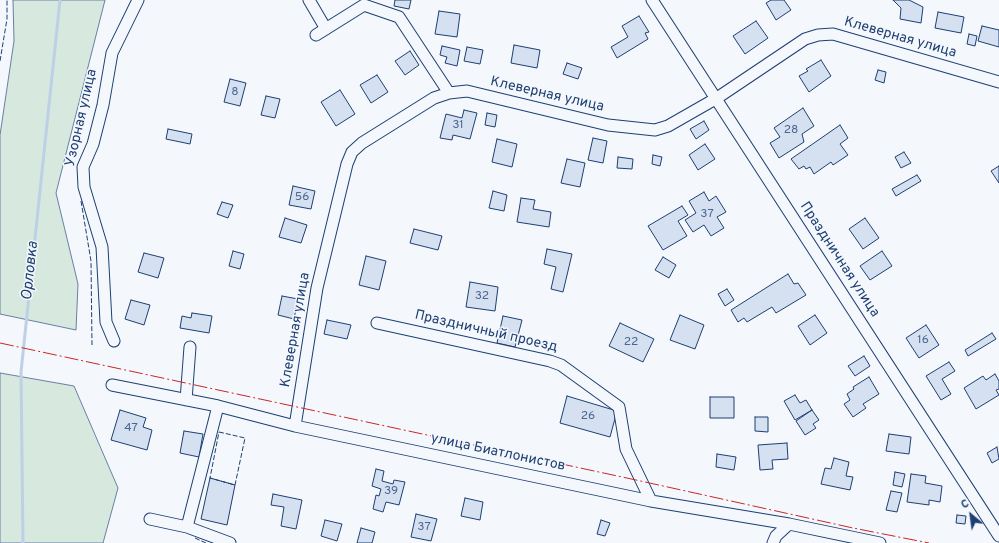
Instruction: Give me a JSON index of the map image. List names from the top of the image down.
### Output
{
  "streets": {
    "street": [
      "Клеверная улица",
      "Узорная улица",
      "Праздничная улица",
      "Праздничный проезд",
      "улица Биатлонистов"
    ]
  },
  "crossings": [
    ["Клеверная улица", "Праздничная улица"],
    ["Клеверная улица", "улица Биатлонистов"],
    ["Праздничный проезд", "улица Биатлонистов"]
  ],
  "water": ["Орловка"],
  "house_numbers": [
    "8",
    "31",
    "28",
    "56",
    "37",
    "32",
    "16",
    "22",
    "26",
    "47",
    "39",
    "37"
  ],
  "north": "top left"
}
